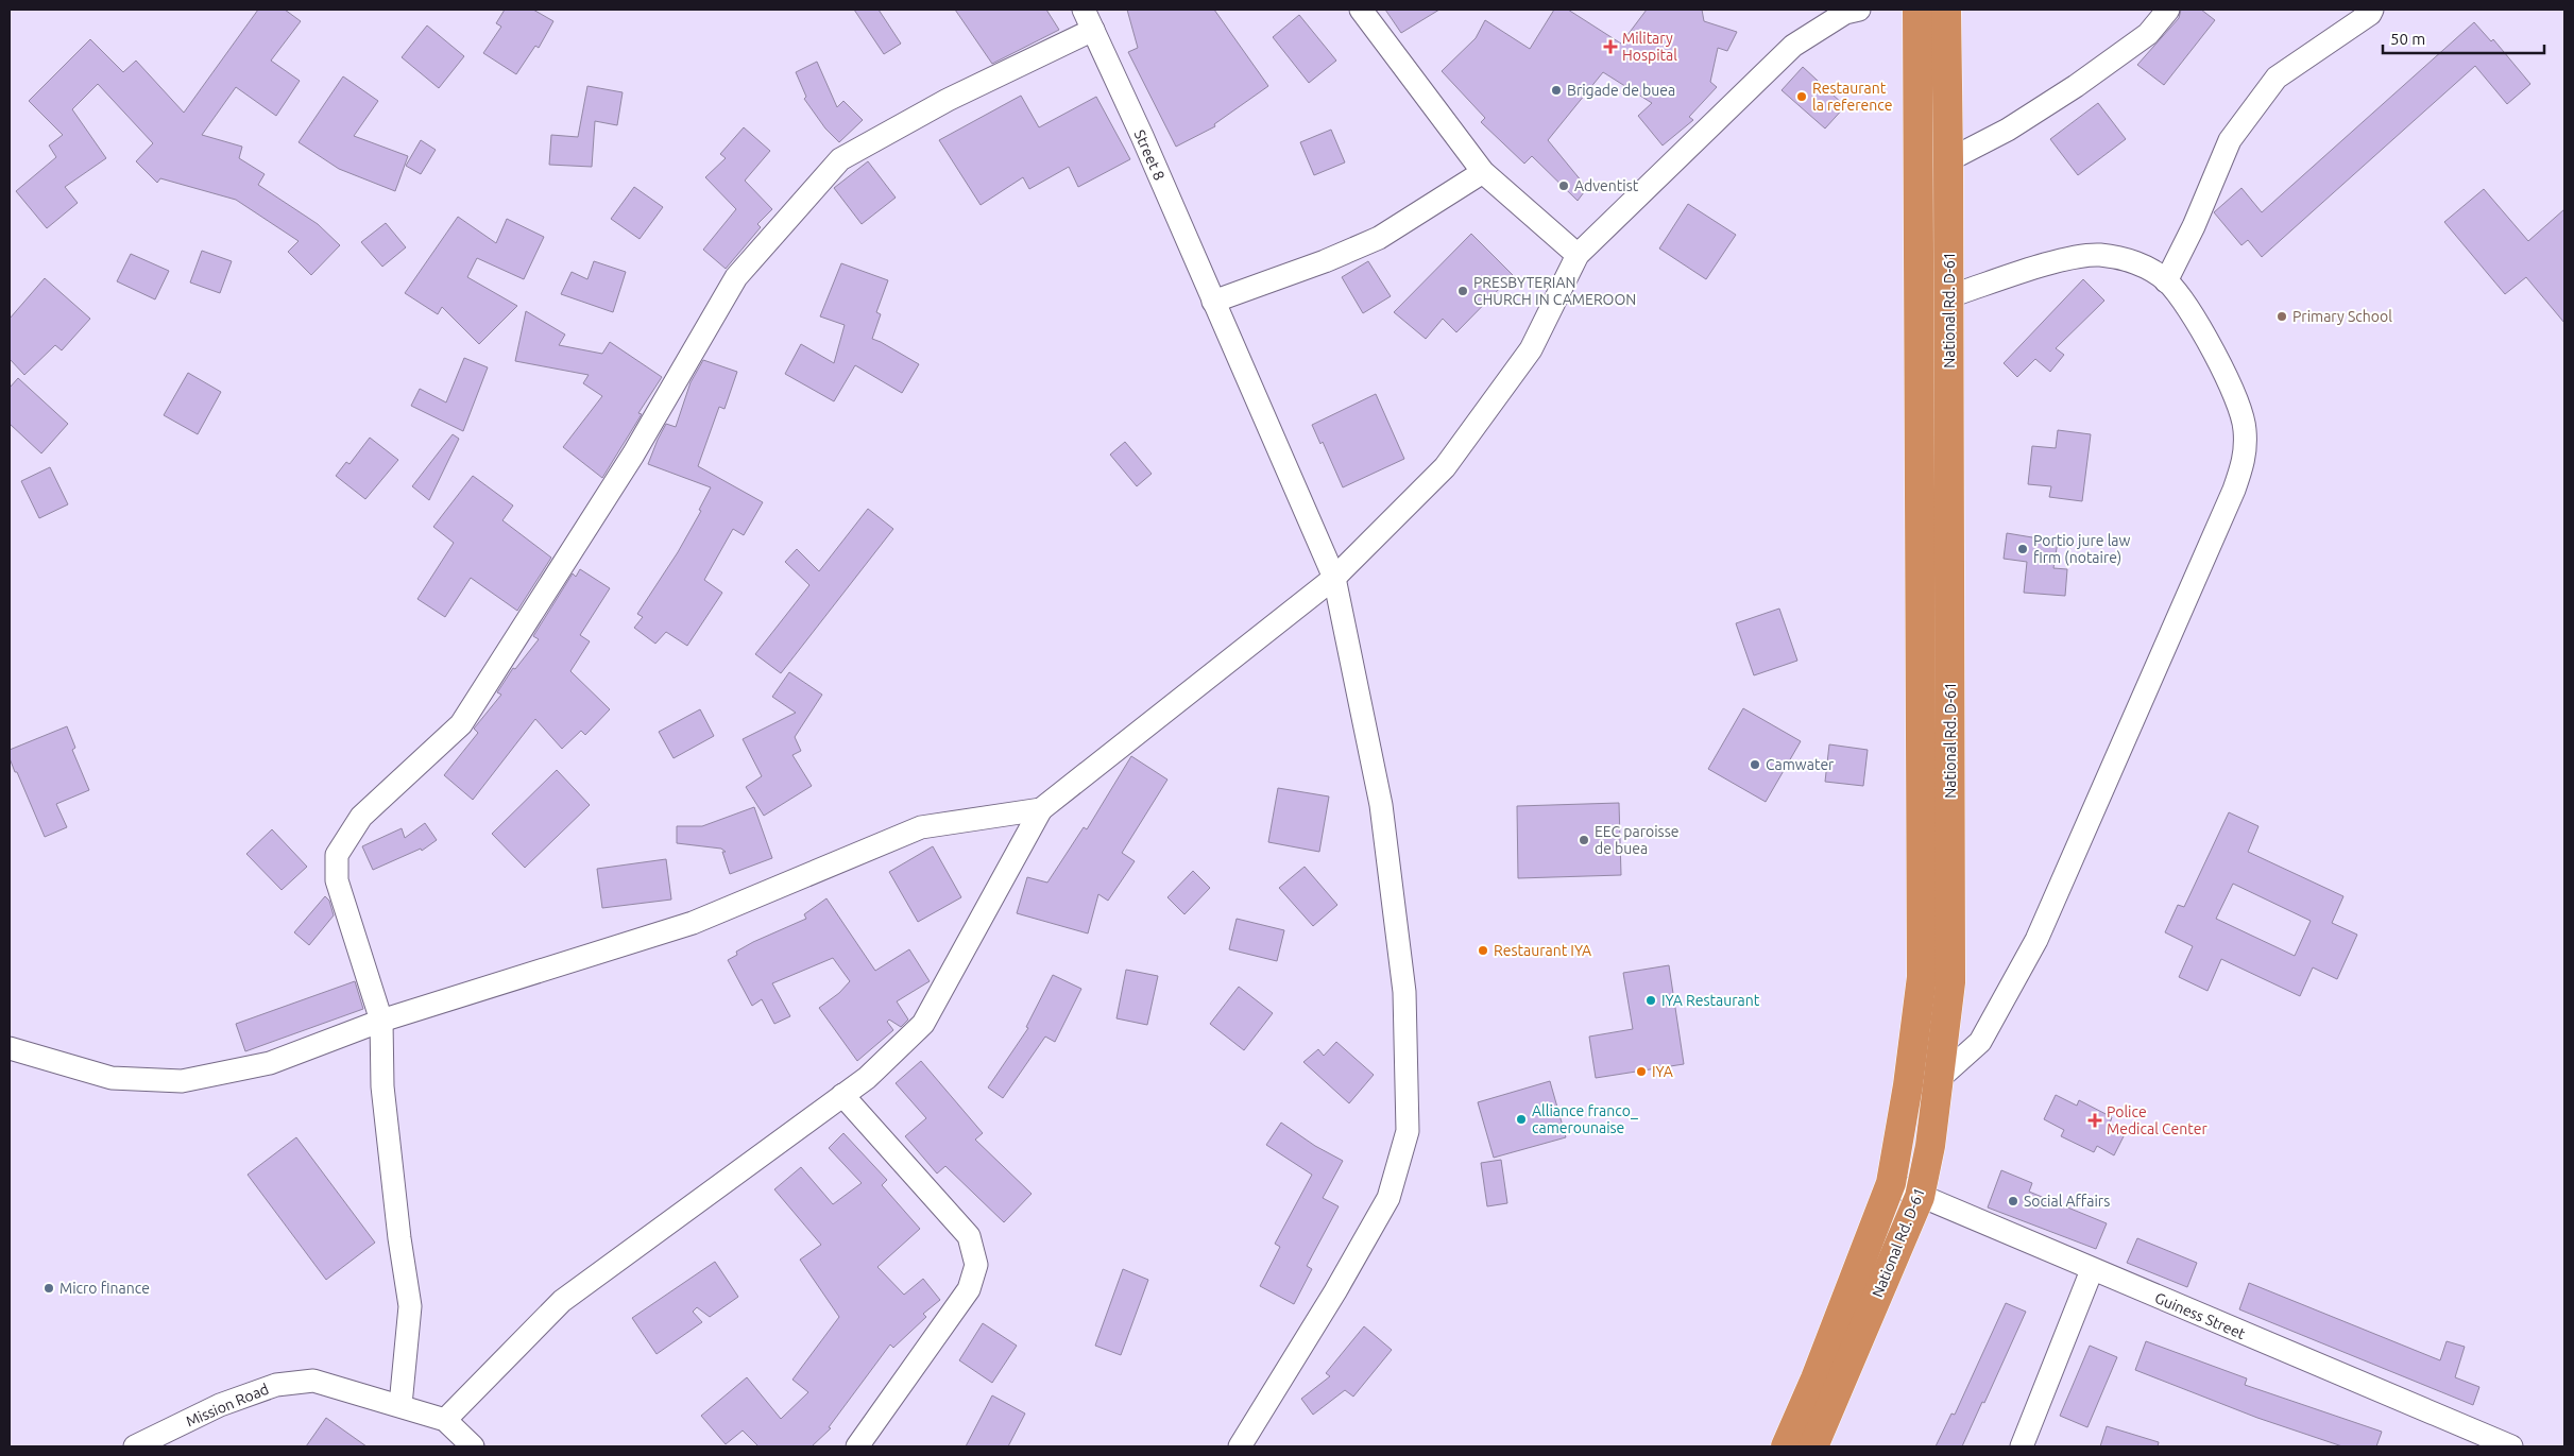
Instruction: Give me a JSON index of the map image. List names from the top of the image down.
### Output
{
  "streets": {
    "highway": ["National Rd. D-61"],
    "street": ["Street 8", "Guiness Street", "Mission Road"]
  },
  "crossings": [
    ["National Rd. D-61", "Guiness Street"]
  ],
  "places": {
    "health": ["Military Hospital", "Police Medical Center"],
    "other": [
      "Brigade de buea",
      "Restaurant la reference",
      "Adventist",
      "PRESBYTERIAN CHURCH IN CAMEROON",
      "Primary School",
      "Portio jure law firm (notaire)",
      "Camwater",
      "EEC paroisse de buea",
      "Restaurant IYA",
      "IYA Restaurant",
      "IYA",
      "Alliance franco_ camerounaise",
      "Social Affairs",
      "Micro finance"
    ]
  },
  "scale_bar": "50 m"
}
